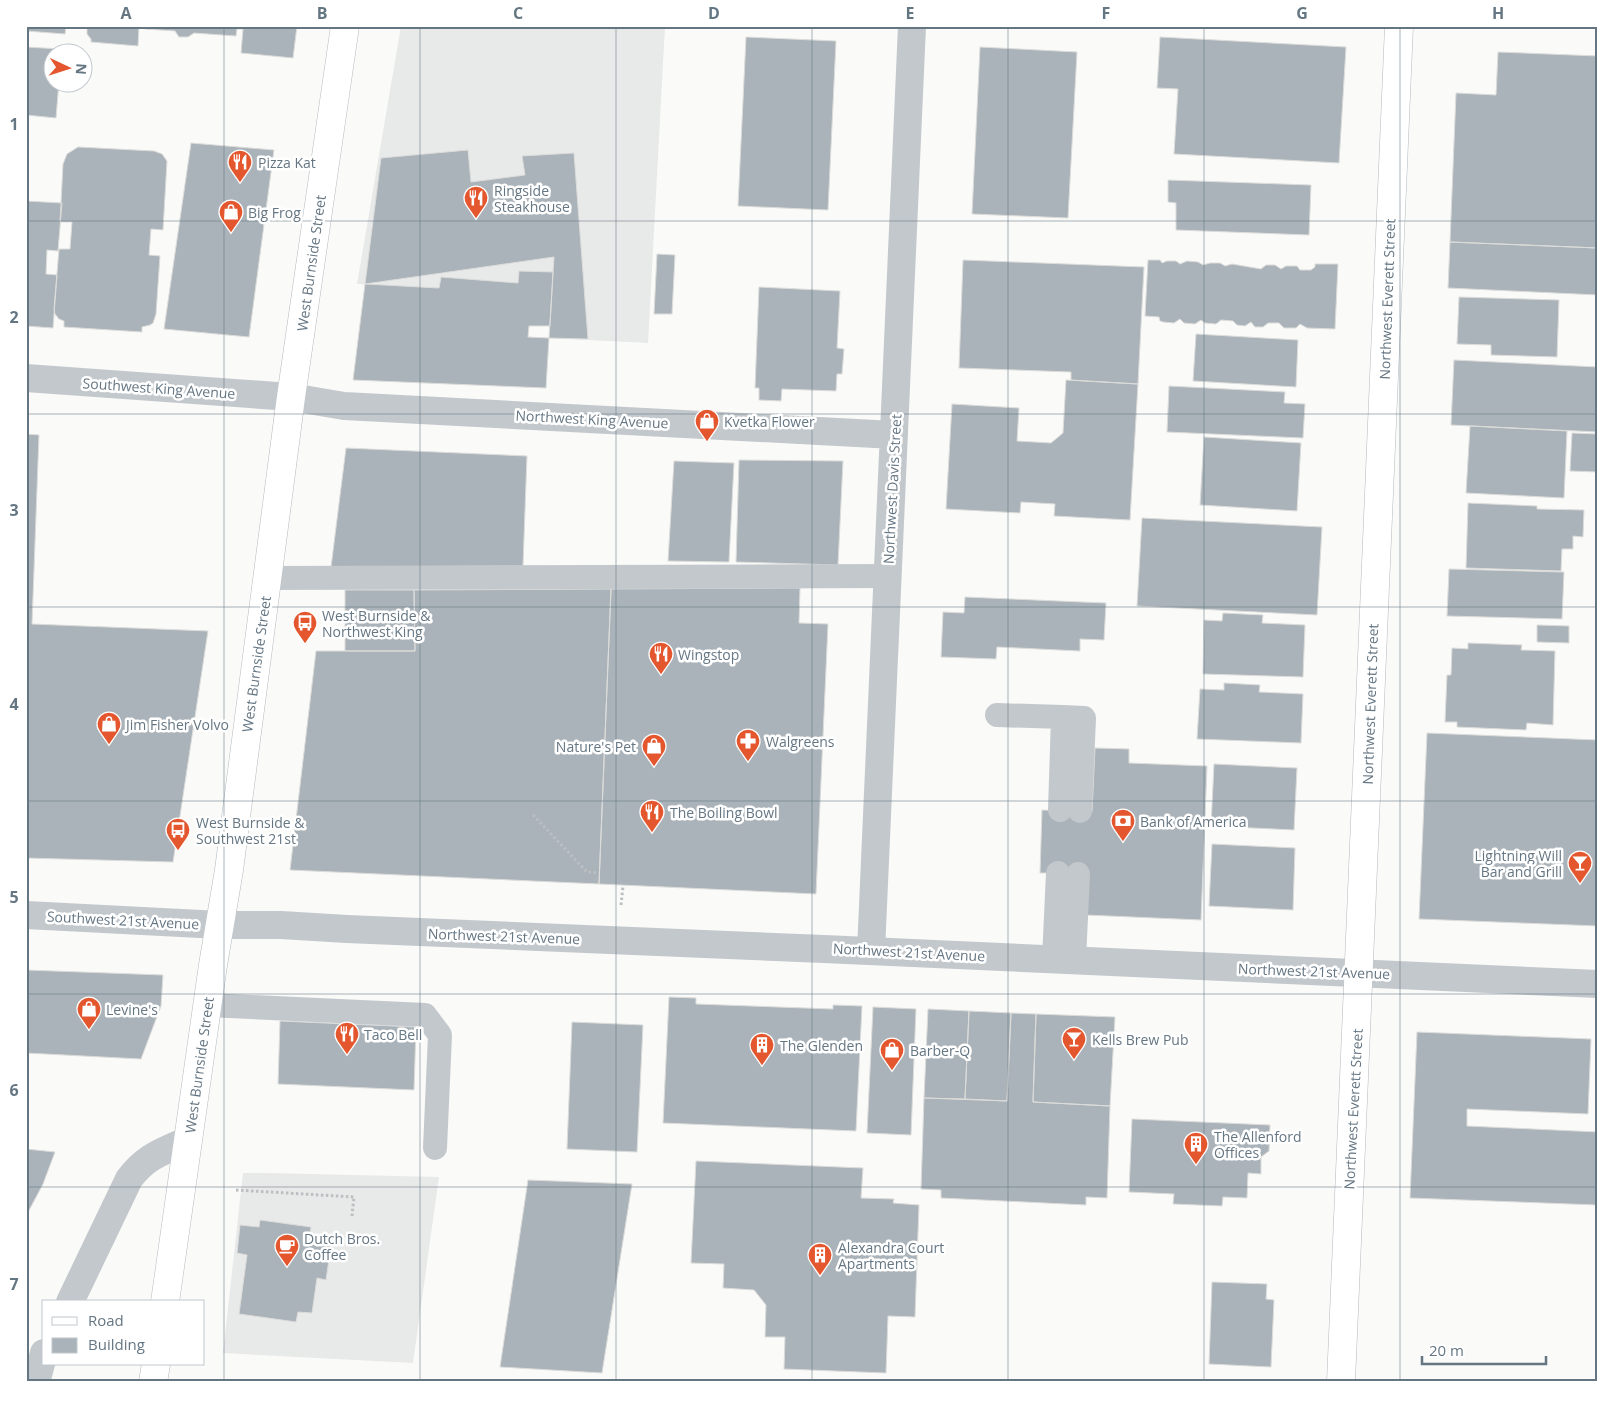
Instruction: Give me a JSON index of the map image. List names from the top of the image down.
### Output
{
  "streets": {
    "main road": ["West Burnside Street", "Northwest Everett Street"],
    "street": [
      "Southwest King Avenue",
      "Northwest King Avenue",
      "Northwest Davis Street",
      "Southwest 21st Avenue",
      "Northwest 21st Avenue"
    ]
  },
  "crossings": [
    ["West Burnside Street", "Southwest King Avenue"],
    ["West Burnside Street", "Northwest King Avenue"],
    ["West Burnside Street", "Southwest 21st Avenue"],
    ["West Burnside Street", "Northwest 21st Avenue"],
    ["Northwest Everett Street", "Northwest 21st Avenue"],
    ["Southwest King Avenue", "Northwest King Avenue"],
    ["Northwest King Avenue", "Northwest Davis Street"],
    ["Northwest Davis Street", "Northwest 21st Avenue"],
    ["Southwest 21st Avenue", "Northwest 21st Avenue"]
  ],
  "places": {
    "restaurant": [
      "Pizza Kat",
      "Ringside Steakhouse",
      "Wingstop",
      "The Boiling Bowl",
      "Taco Bell"
    ],
    "shop": [
      "Big Frog",
      "Kvetka Flower",
      "Jim Fisher Volvo",
      "Nature's Pet",
      "Levine's",
      "Barber-Q"
    ],
    "bus stop": ["West Burnside & Northwest King", "West Burnside & Southwest 21st"],
    "pharmacy": ["Walgreens"],
    "bank": ["Bank of America"],
    "bar": ["Lightning Will Bar and Grill", "Kells Brew Pub"],
    "building": ["The Glenden", "The Allenford Offices", "Alexandra Court Apartments"],
    "cafe": ["Dutch Bros. Coffee"]
  },
  "legend": ["Road", "Building"],
  "scale_bar": "20 m",
  "north": "right",
  "grid": {
    "columns": [
      "A",
      "B",
      "C",
      "D",
      "E",
      "F",
      "G",
      "H"
    ],
    "rows": [
      "1",
      "2",
      "3",
      "4",
      "5",
      "6",
      "7"
    ]
  }
}
